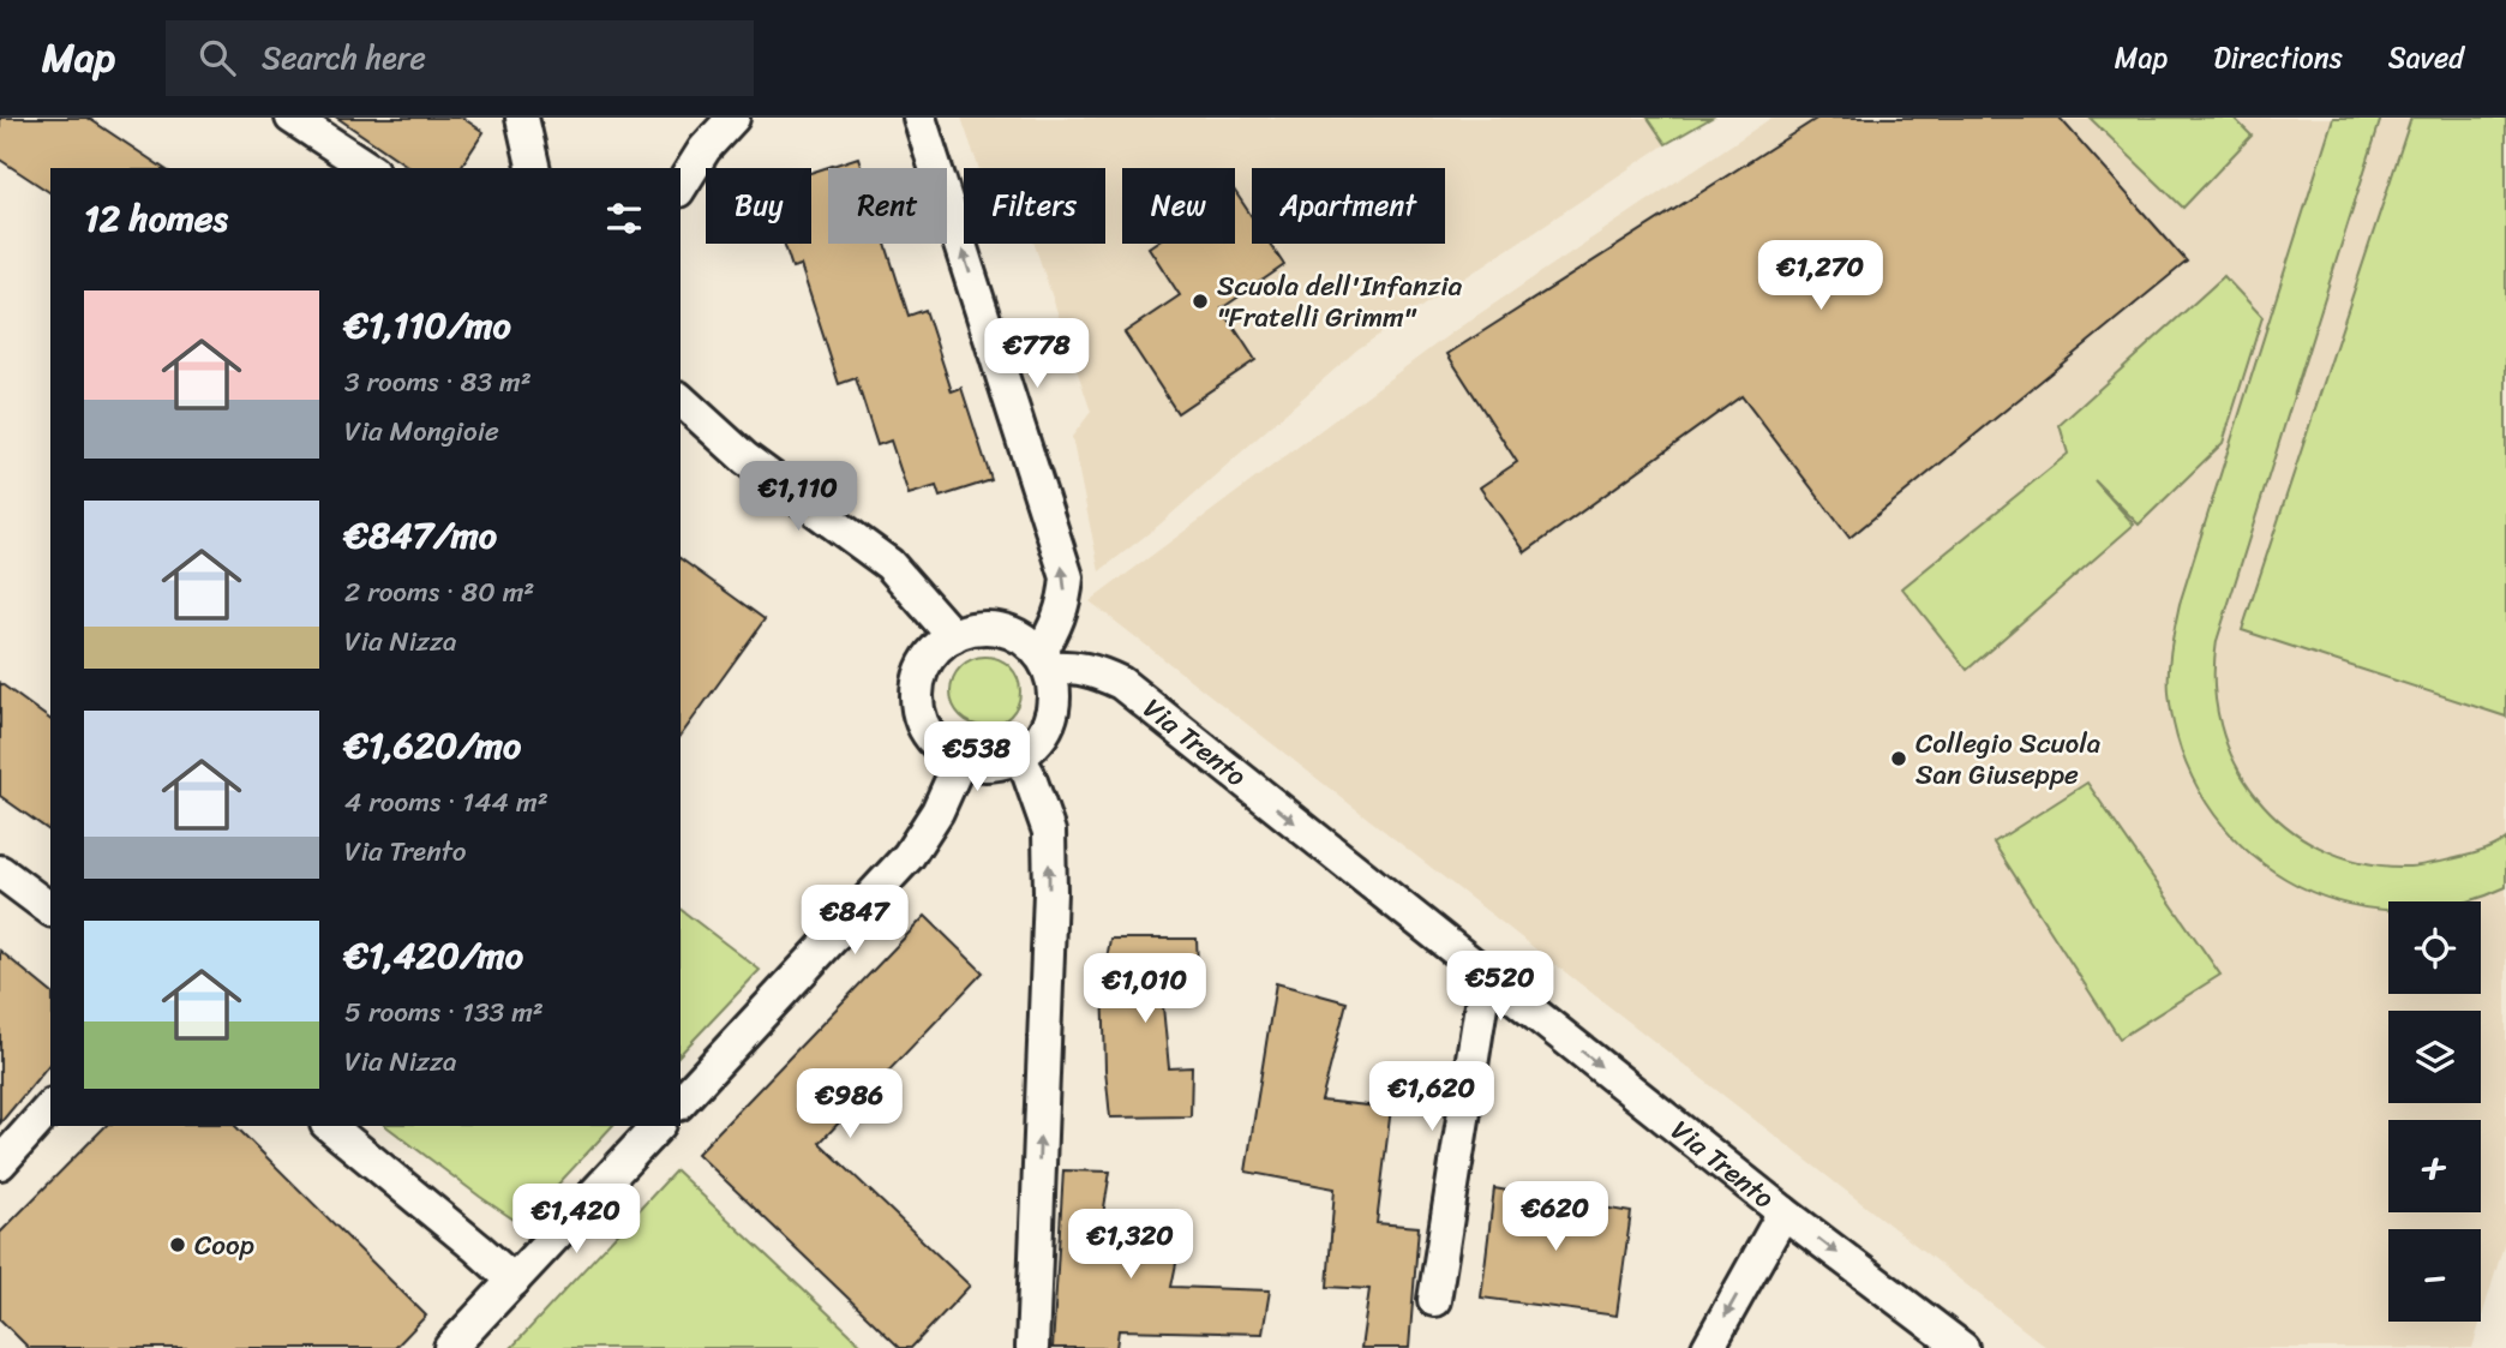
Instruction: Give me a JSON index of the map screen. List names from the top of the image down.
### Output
{
  "streets": {
    "street": ["Via Trento"]
  },
  "one_way": ["Via Trento"],
  "places": ["Scuola dell'Infanzia \"Fratelli Grimm\"", "Collegio Scuola San Giuseppe", "Coop"],
  "page": {
    "header": "Map",
    "search": "Search here",
    "nav": ["Map", "Directions", "Saved"],
    "chip": [
      "Buy",
      "Rent",
      "Filters",
      "New",
      "Apartment"
    ],
    "heading": "12 homes",
    "price": [
      "€1,270",
      "€778",
      "€1,110",
      "€538",
      "€847",
      "€520",
      "€1,010",
      "€1,620",
      "€986",
      "€620",
      "€1,420",
      "€1,320"
    ],
    "list": [
      {
        "name": "€1,110/mo",
        "note": "3 rooms · 83 m² · Via Mongioie"
      },
      {
        "name": "€847/mo",
        "note": "2 rooms · 80 m² · Via Nizza"
      },
      {
        "name": "€1,620/mo",
        "note": "4 rooms · 144 m² · Via Trento"
      },
      {
        "name": "€1,420/mo",
        "note": "5 rooms · 133 m² · Via Nizza"
      }
    ],
    "map_buttons": ["+", "−"]
  }
}
